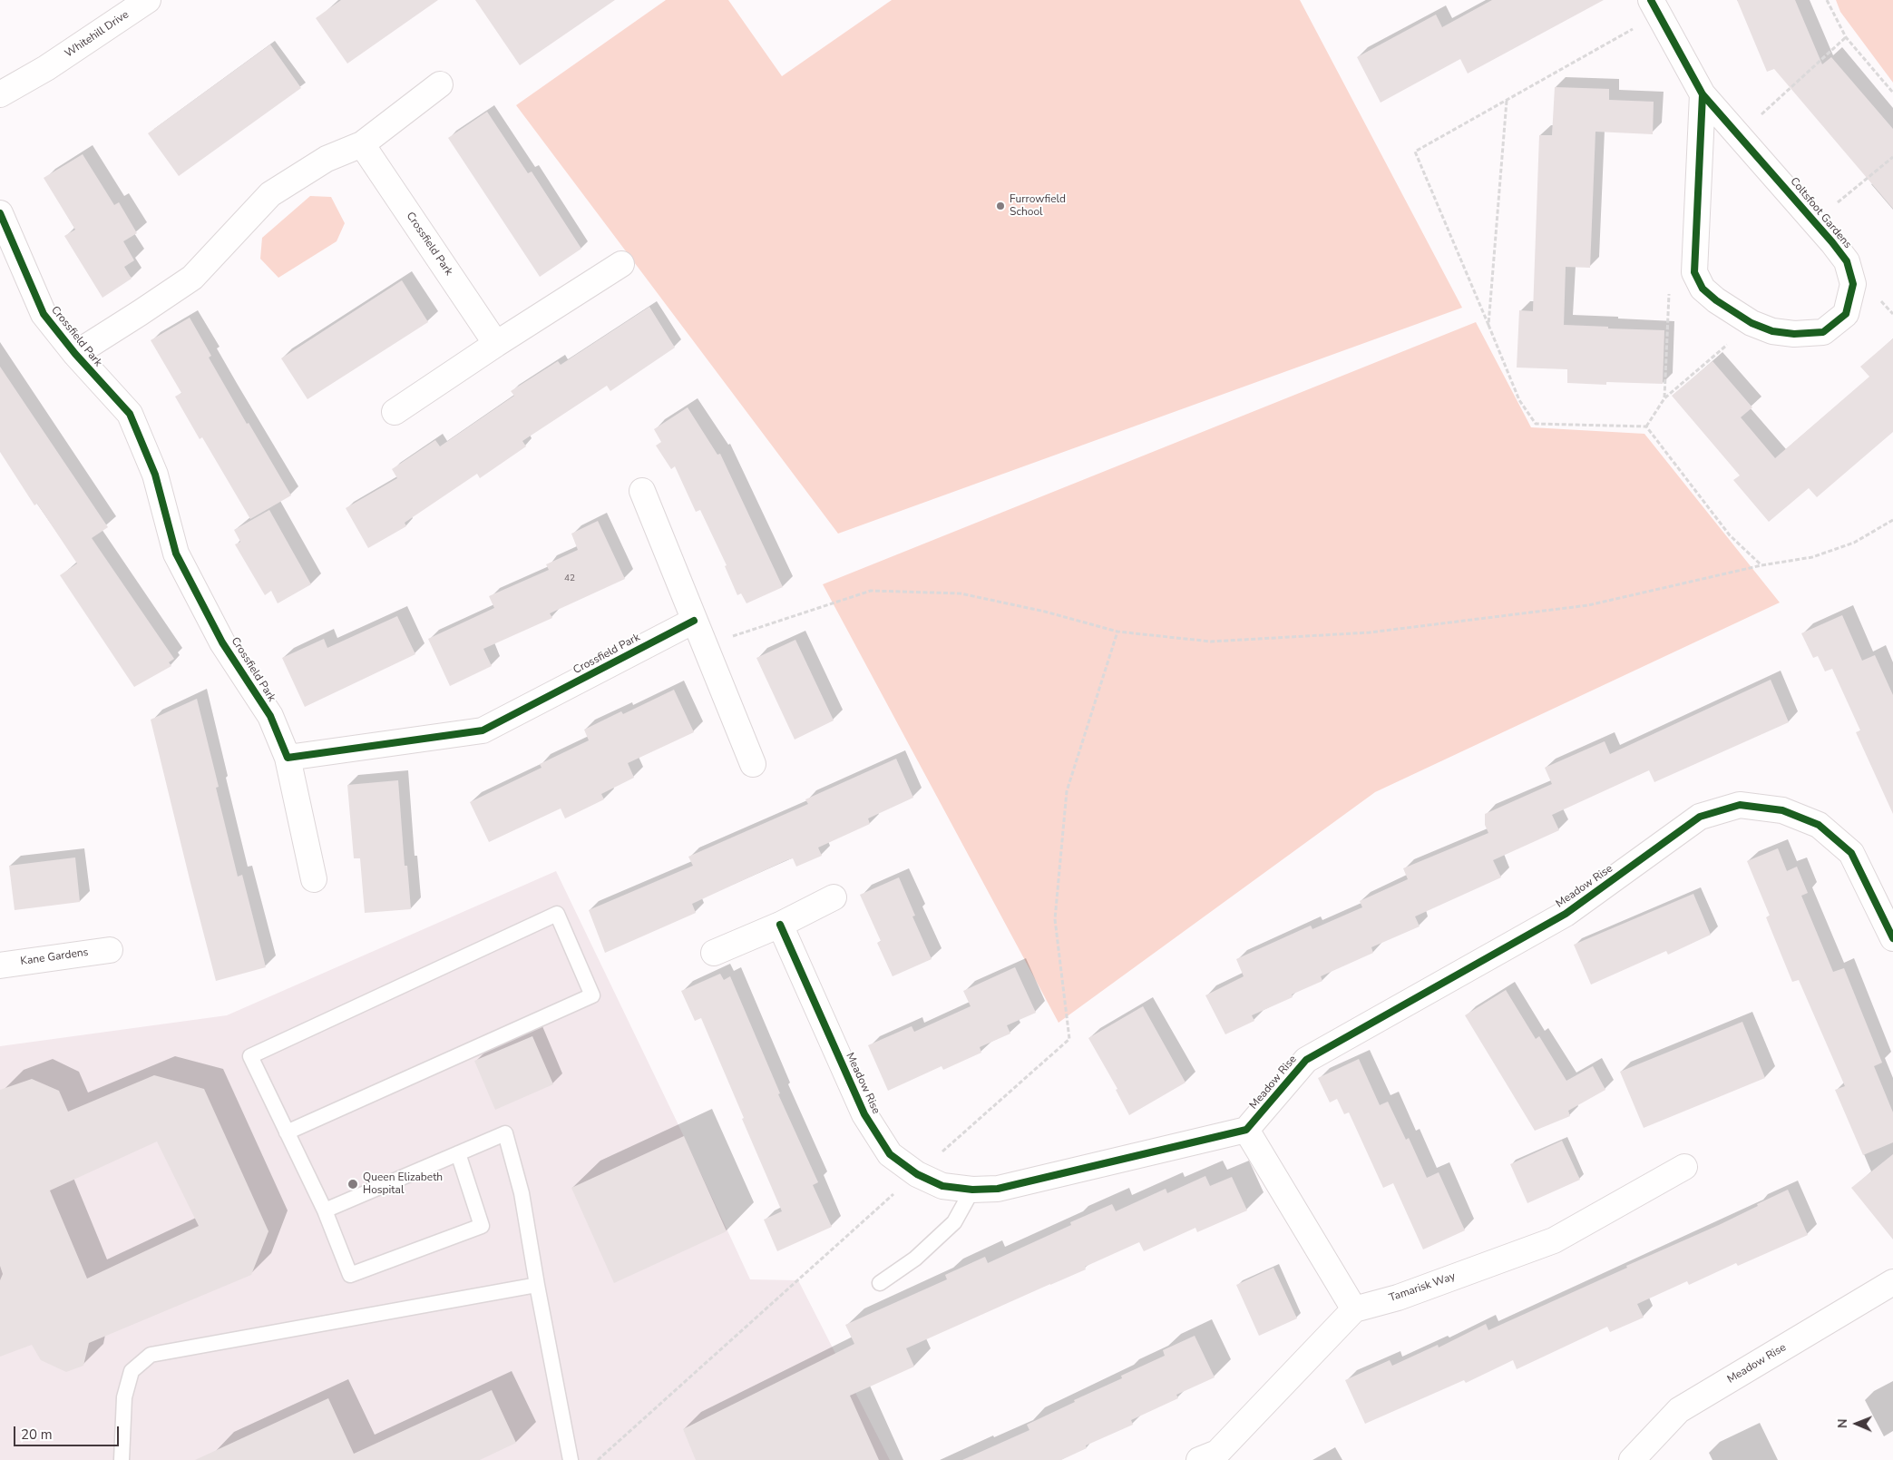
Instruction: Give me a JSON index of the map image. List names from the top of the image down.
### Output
{
  "streets": {
    "street": [
      "Whitehill Drive",
      "Coltsfoot Gardens",
      "Crossfield Park",
      "Meadow Rise",
      "Kane Gardens",
      "Tamarisk Way"
    ]
  },
  "places": ["Furrowfield School", "Queen Elizabeth Hospital"],
  "house_numbers": ["42"],
  "scale_bar": "20 m",
  "north": "left"
}
